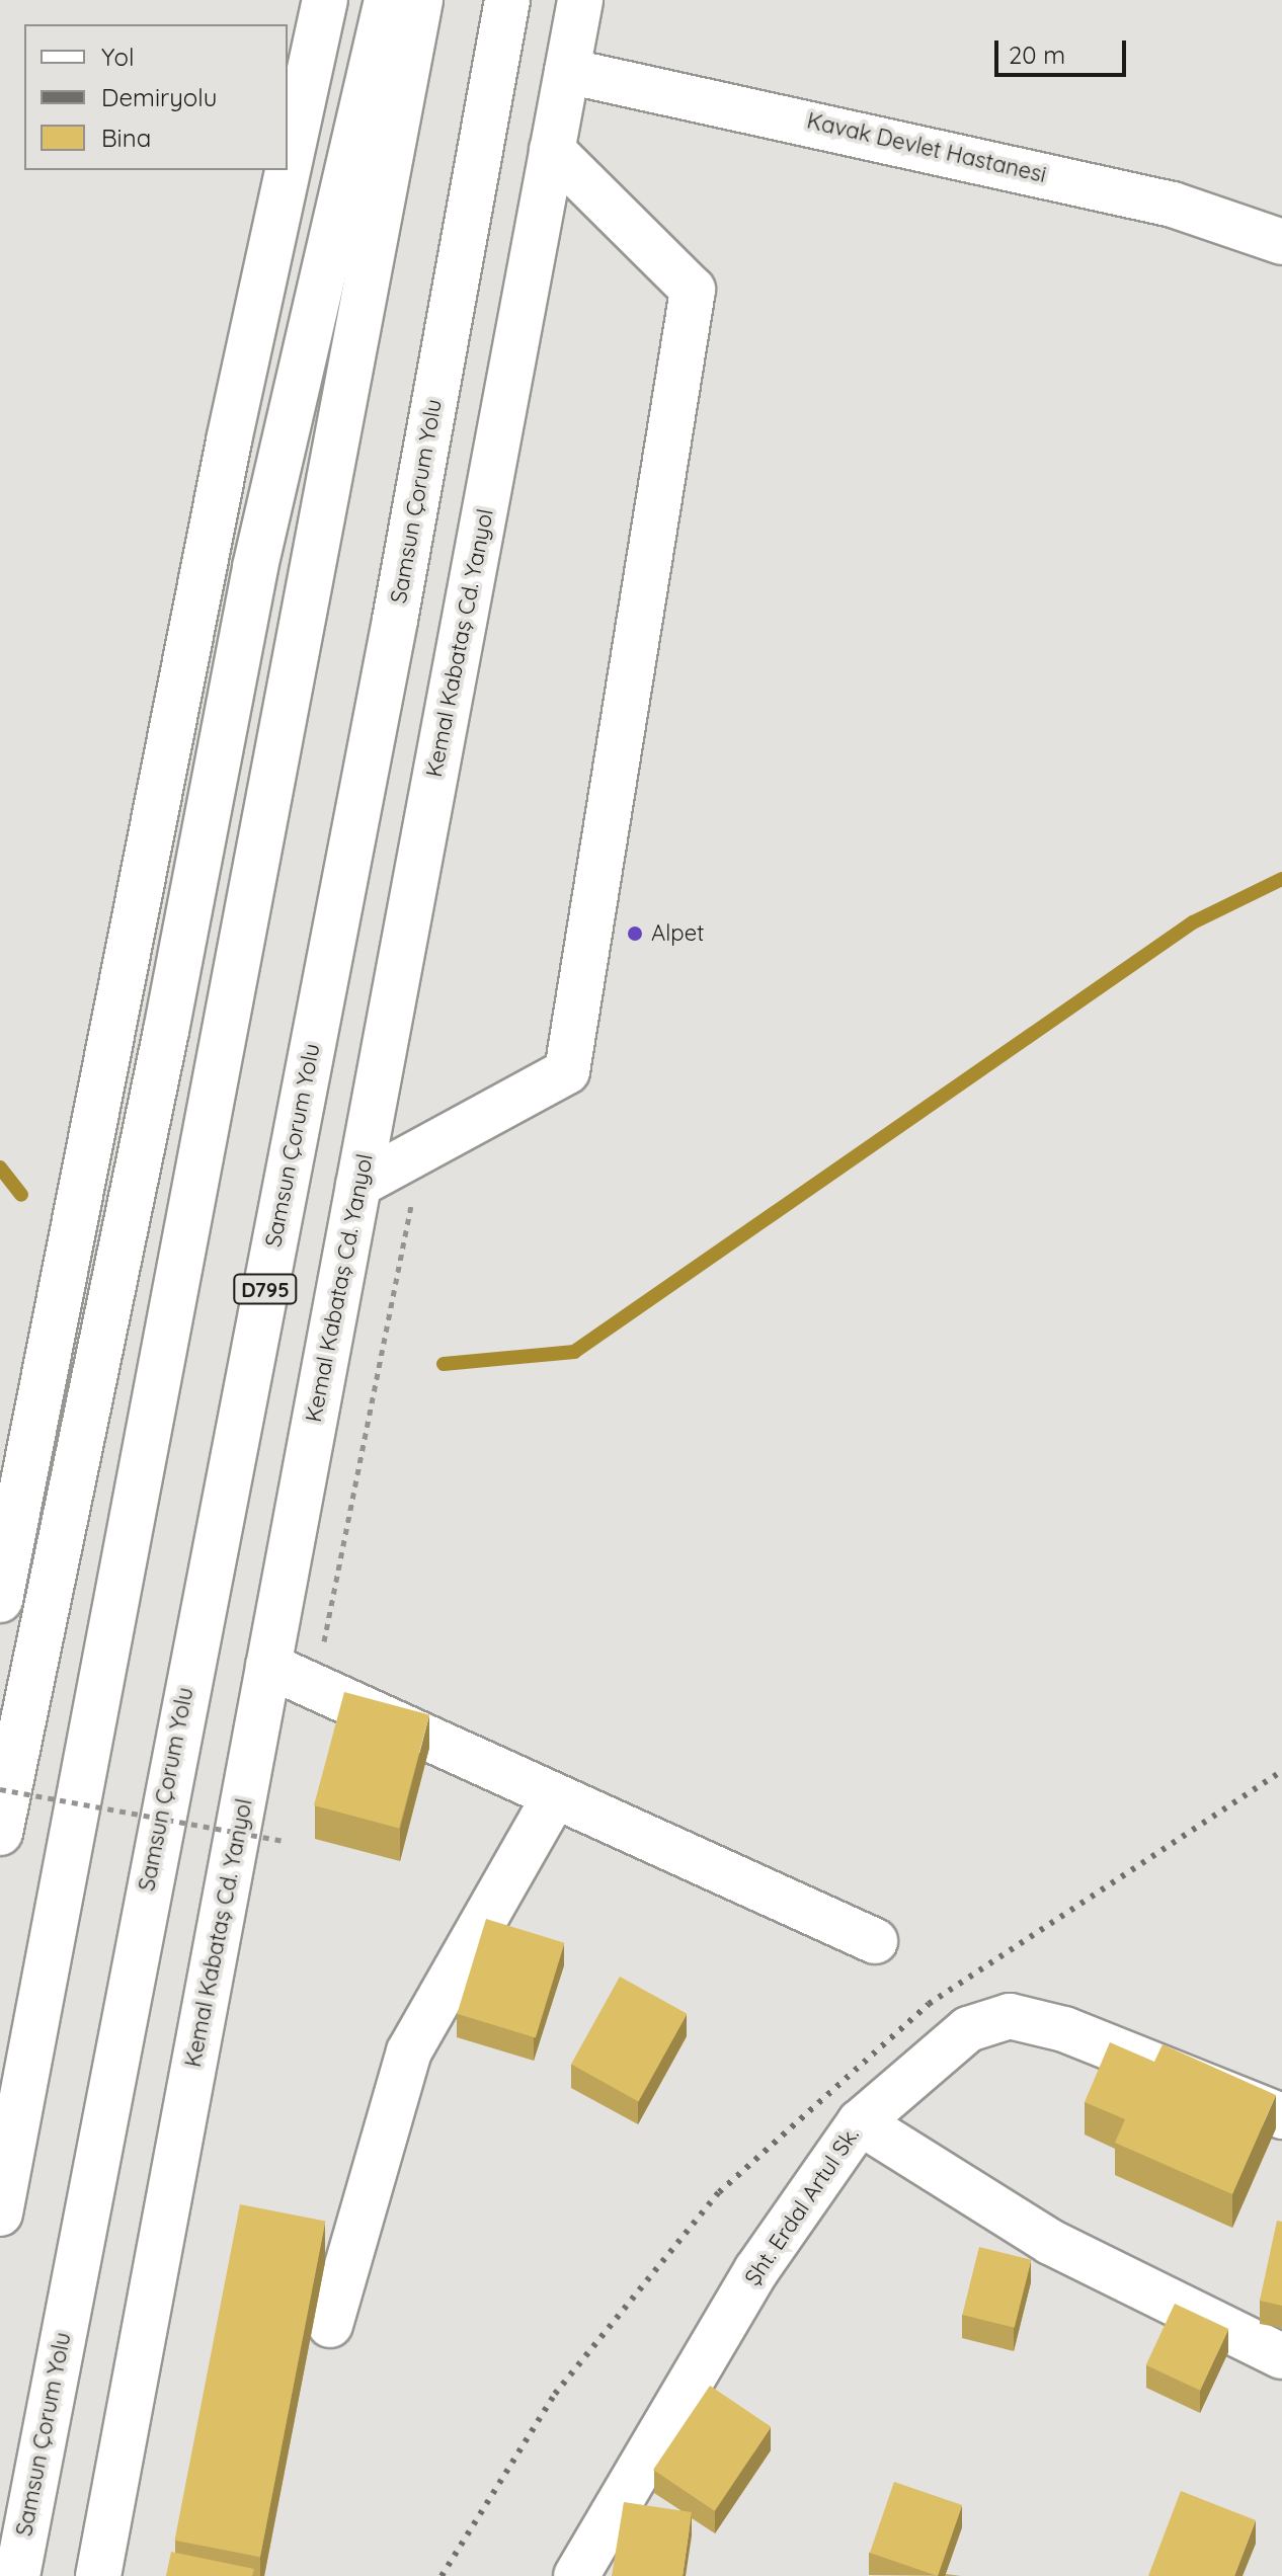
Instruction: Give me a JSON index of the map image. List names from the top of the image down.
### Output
{
  "streets": {
    "main road": [
      "Kavak Devlet Hastanesi",
      "Samsun Çorum Yolu",
      "Kemal Kabataş Cd. Yanyol",
      "D795",
      "Şht. Erdal Artul Sk."
    ]
  },
  "crossings": [
    ["Kavak Devlet Hastanesi", "Kemal Kabataş Cd. Yanyol"]
  ],
  "places": ["Alpet"],
  "legend": ["Yol", "Demiryolu", "Bina"],
  "scale_bar": "20 m"
}
